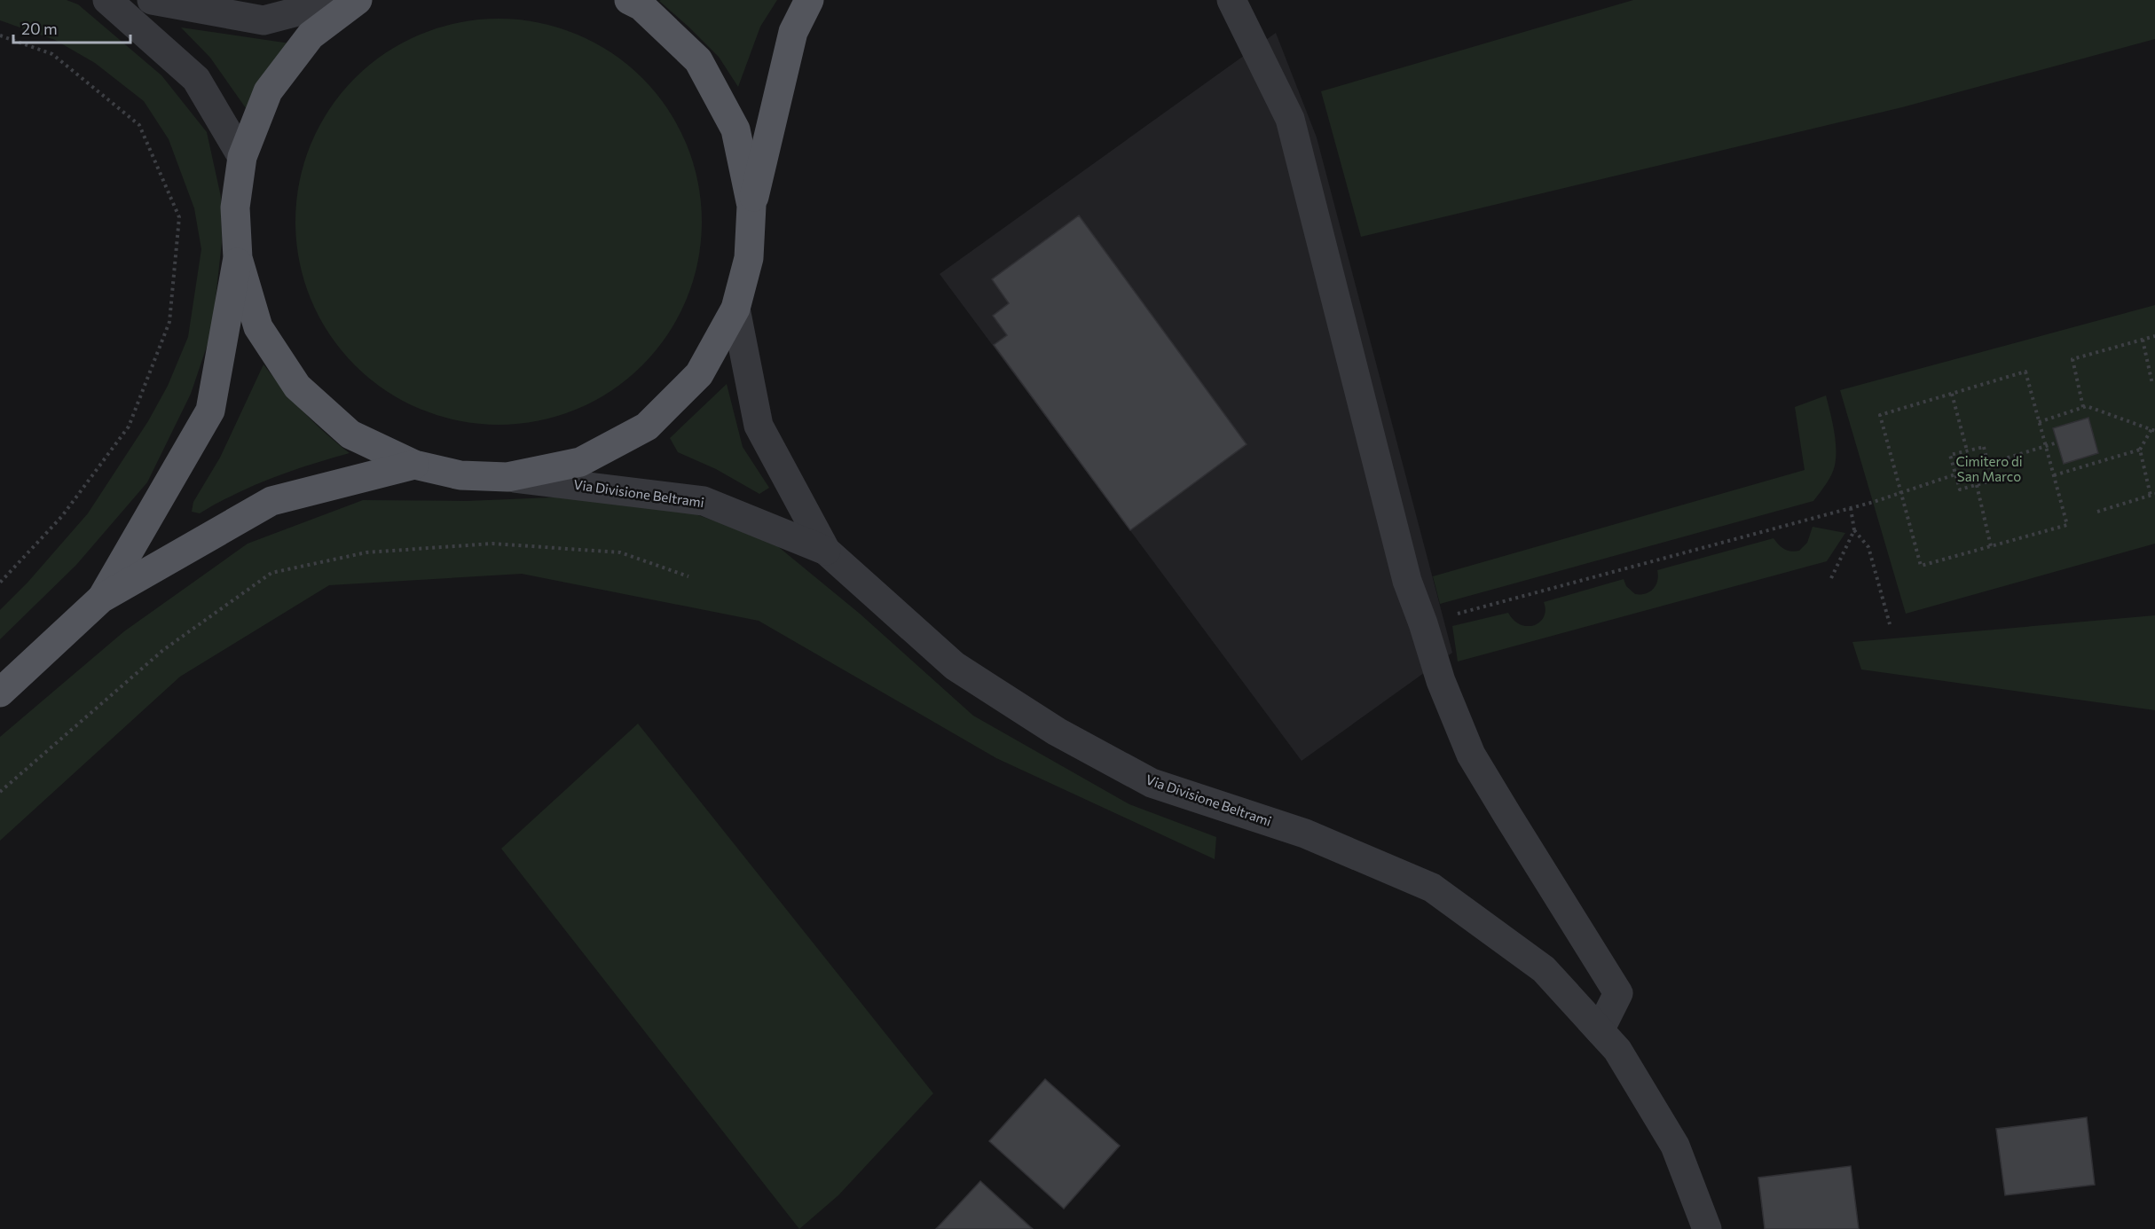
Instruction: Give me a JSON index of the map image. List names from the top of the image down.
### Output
{
  "streets": {
    "street": ["Via Divisione Beltrami"]
  },
  "parks": ["Cimitero di San Marco"],
  "scale_bar": "20 m"
}
